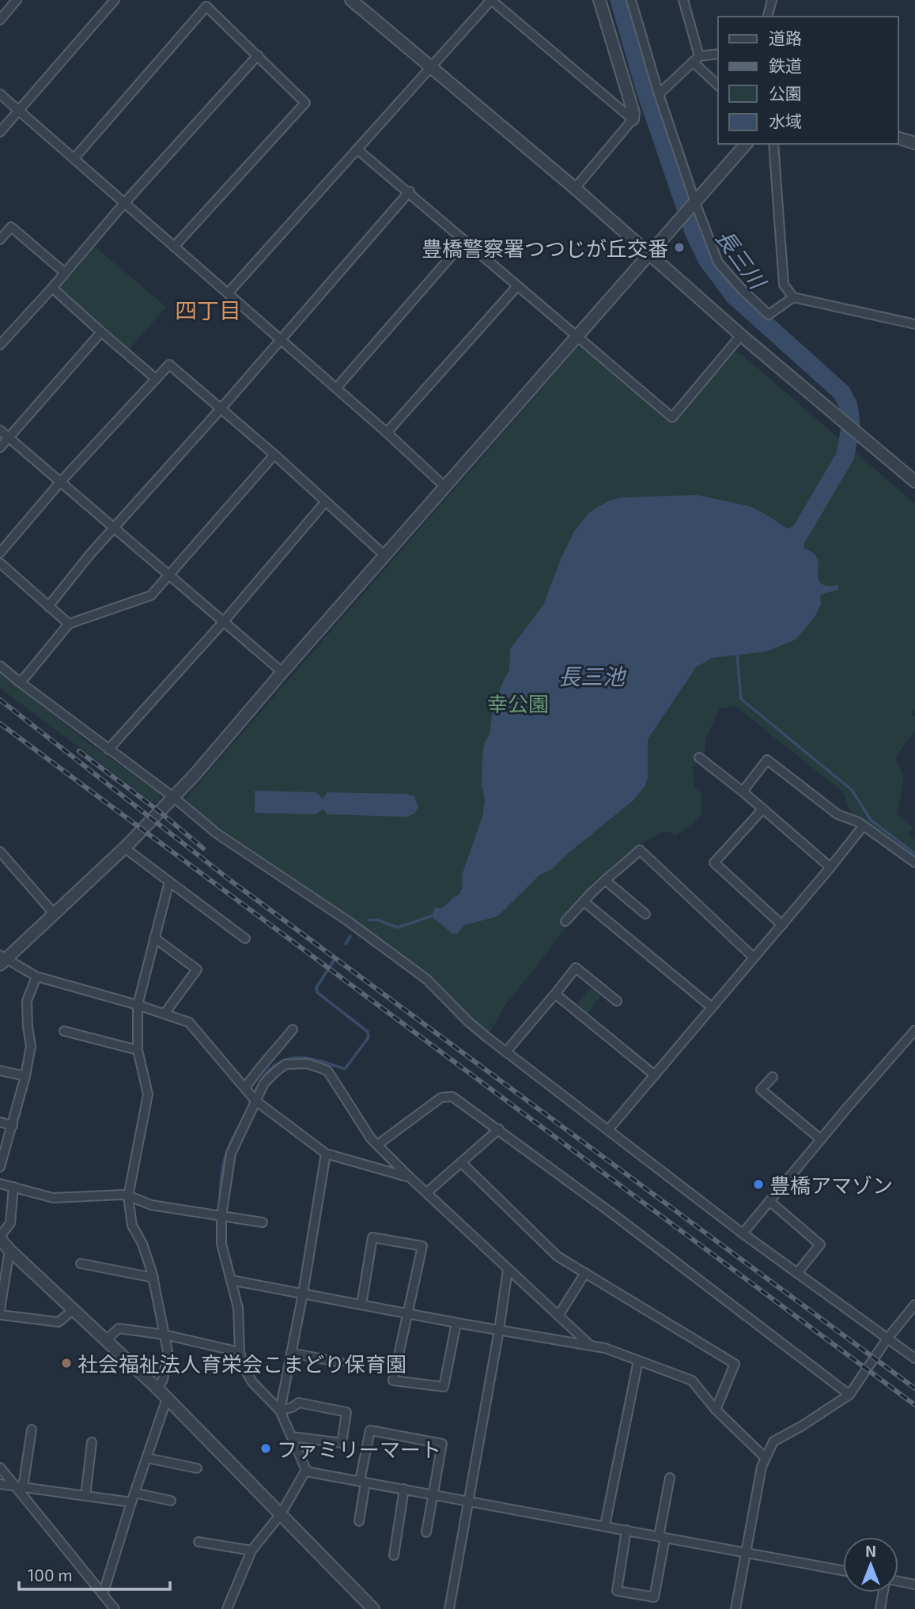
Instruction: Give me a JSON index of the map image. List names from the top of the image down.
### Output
{
  "districts": ["四丁目"],
  "water": ["長三川", "長三池"],
  "parks": ["幸公園"],
  "places": [
    "豊橋警察署つつじが丘交番",
    "豊橋アマゾン",
    "社会福祉法人育栄会こまどり保育園",
    "ファミリーマート"
  ],
  "legend": [
    "道路",
    "鉄道",
    "公園",
    "水域"
  ],
  "scale_bar": "100 m",
  "north": "top"
}
